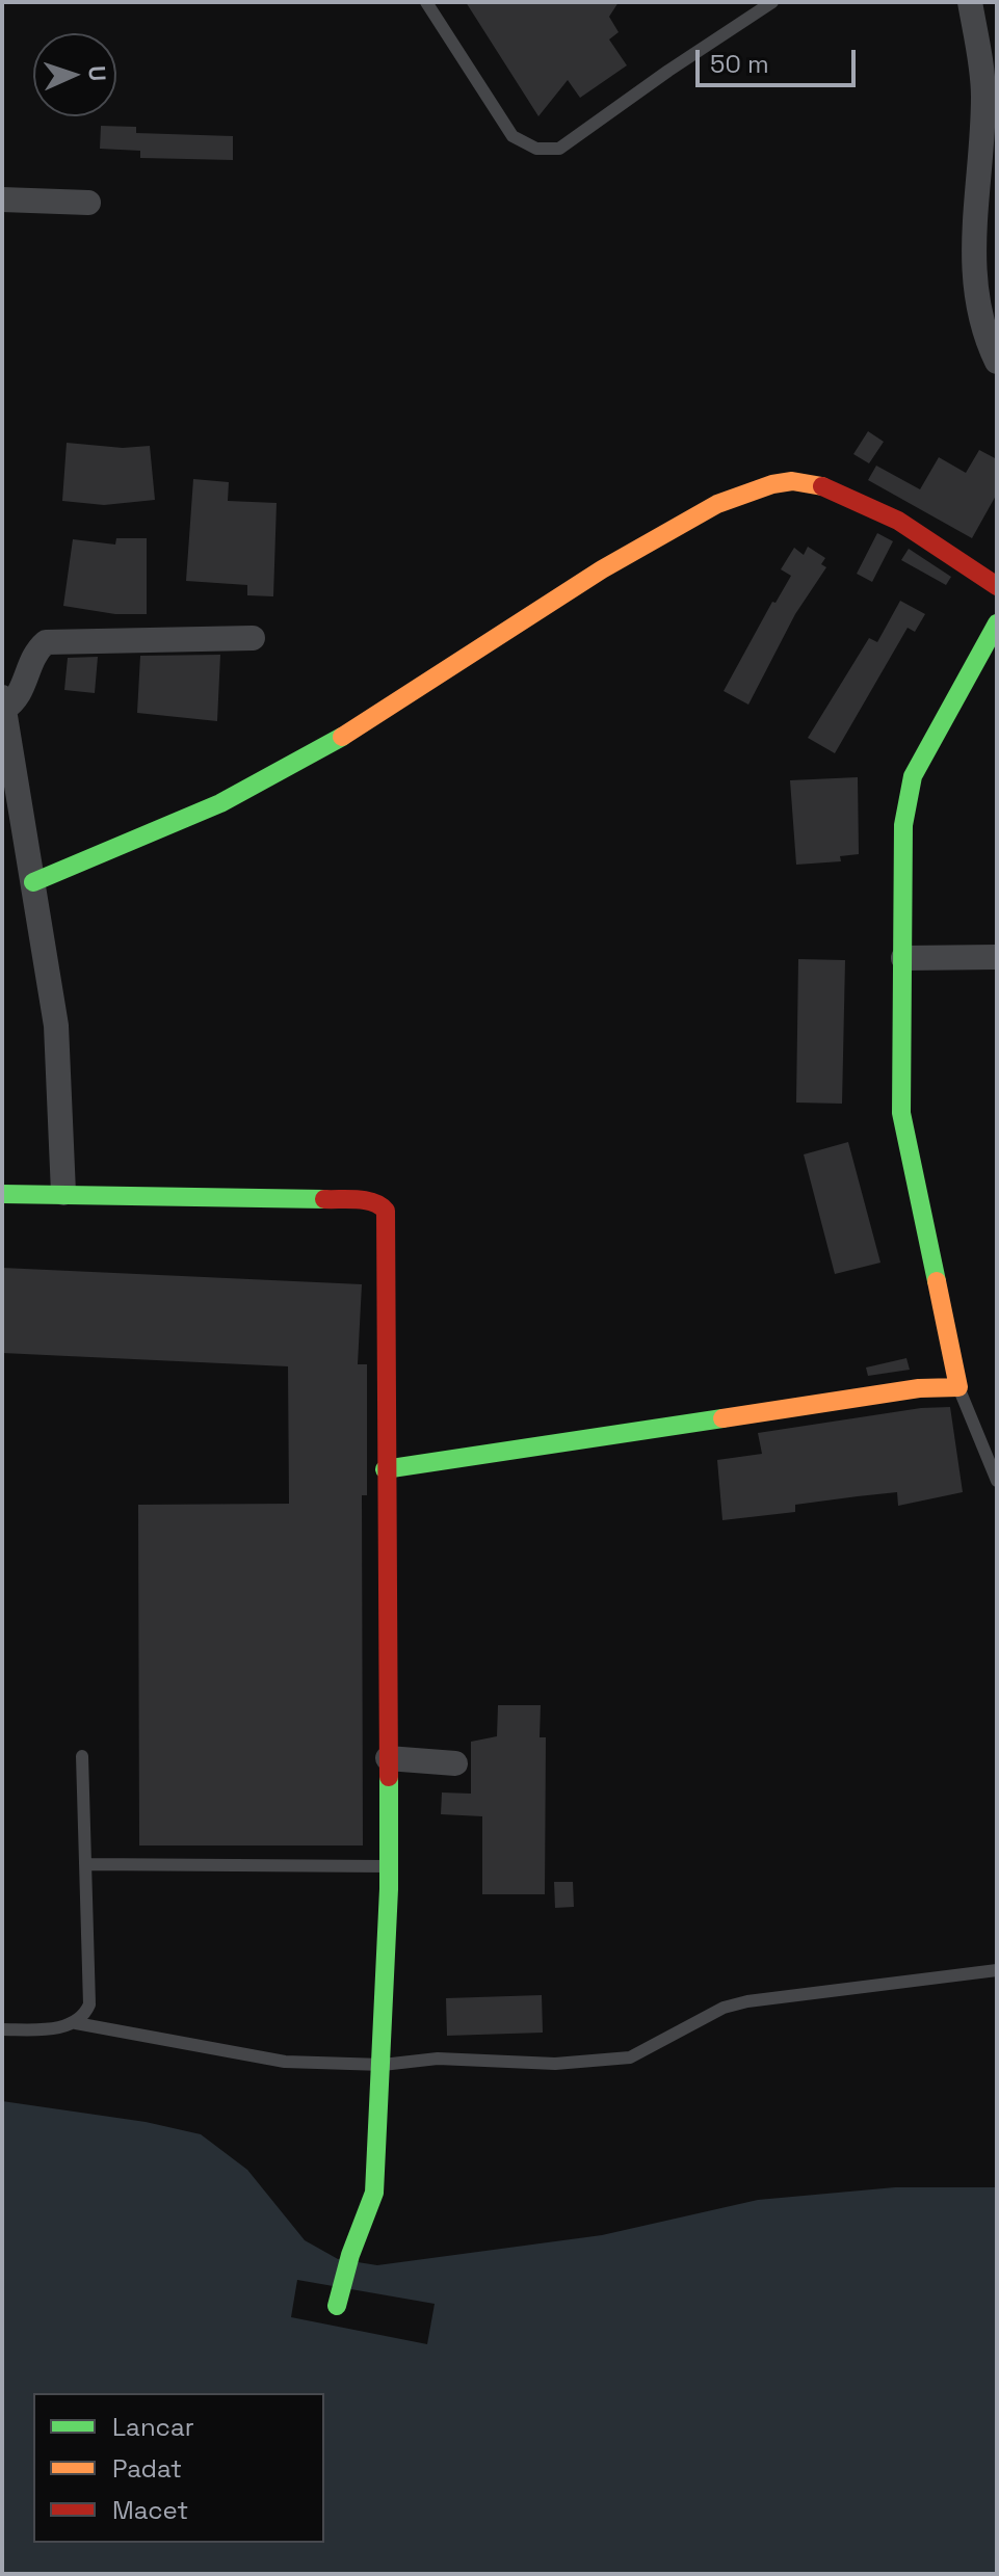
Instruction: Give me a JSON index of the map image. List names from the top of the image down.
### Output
{
  "legend": ["Lancar", "Padat", "Macet"],
  "scale_bar": "50 m",
  "north": "right"
}
